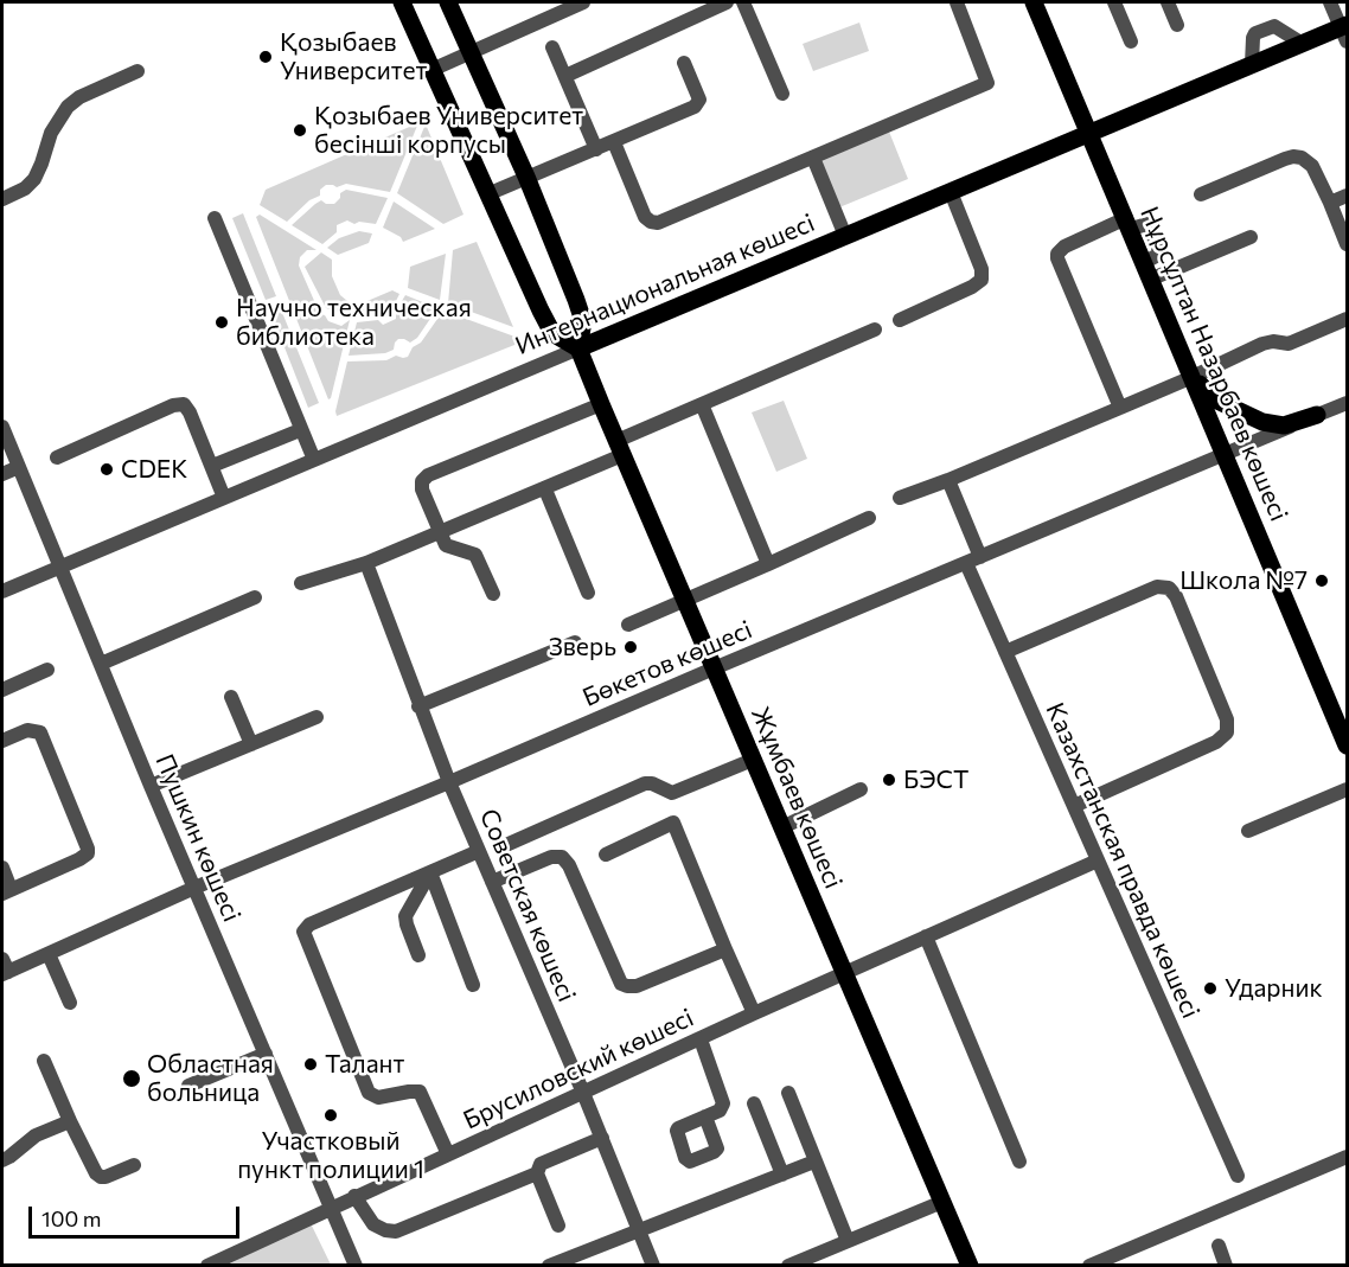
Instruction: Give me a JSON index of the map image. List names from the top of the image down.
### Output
{
  "streets": {
    "main road": ["Интернациональная көшесі", "Нұрсұлтан Назарбаев көшесі", "Жұмбаев көшесі"],
    "street": [
      "Бөкетов көшесі",
      "Пушкин көшесі",
      "Казахстанская правда көшесі",
      "Советская көшесі",
      "Брусиловский көшесі"
    ]
  },
  "crossings": [
    ["Интернациональная көшесі", "Нұрсұлтан Назарбаев көшесі"],
    ["Интернациональная көшесі", "Жұмбаев көшесі"],
    ["Интернациональная көшесі", "Пушкин көшесі"],
    ["Нұрсұлтан Назарбаев көшесі", "Бөкетов көшесі"],
    ["Бөкетов көшесі", "Жұмбаев көшесі"],
    ["Бөкетов көшесі", "Пушкин көшесі"],
    ["Бөкетов көшесі", "Казахстанская правда көшесі"],
    ["Бөкетов көшесі", "Советская көшесі"],
    ["Жұмбаев көшесі", "Брусиловский көшесі"],
    ["Пушкин көшесі", "Брусиловский көшесі"],
    ["Казахстанская правда көшесі", "Брусиловский көшесі"],
    ["Советская көшесі", "Брусиловский көшесі"]
  ],
  "places": [
    "Қозыбаев Университет",
    "Қозыбаев Университет бесінші корпусы",
    "Научно техническая библиотека",
    "CDEK",
    "Школа №7",
    "Зверь",
    "БЭСТ",
    "Ударник",
    "Талант",
    "Областная больница",
    "Участковый пункт полиции 1"
  ],
  "scale_bar": "100 m"
}
